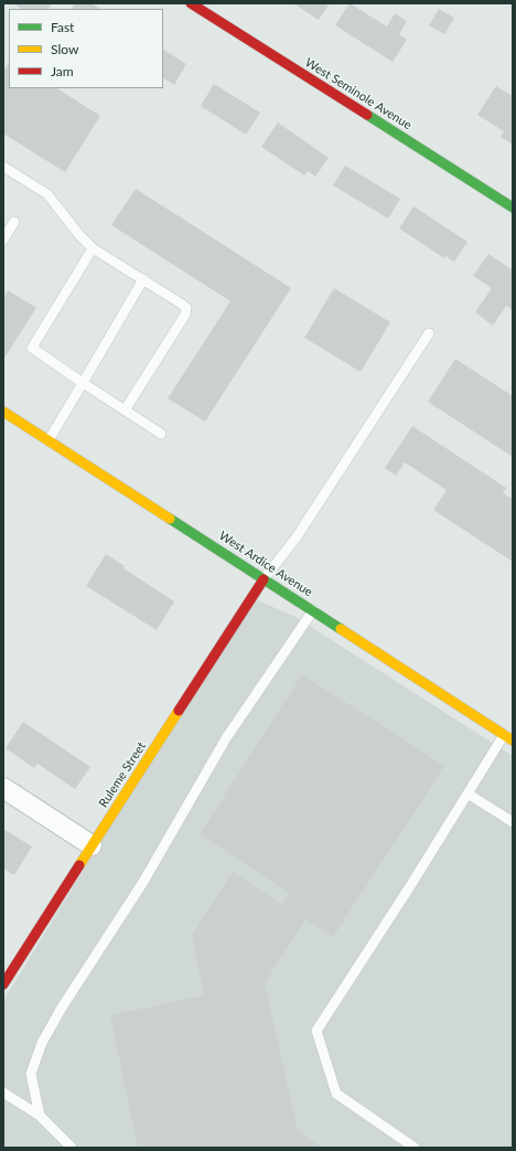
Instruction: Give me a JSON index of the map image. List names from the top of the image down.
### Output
{
  "streets": {
    "street": ["West Seminole Avenue", "West Ardice Avenue", "Ruleme Street"]
  },
  "crossings": [
    ["West Ardice Avenue", "Ruleme Street"]
  ],
  "legend": ["Fast", "Slow", "Jam"]
}
